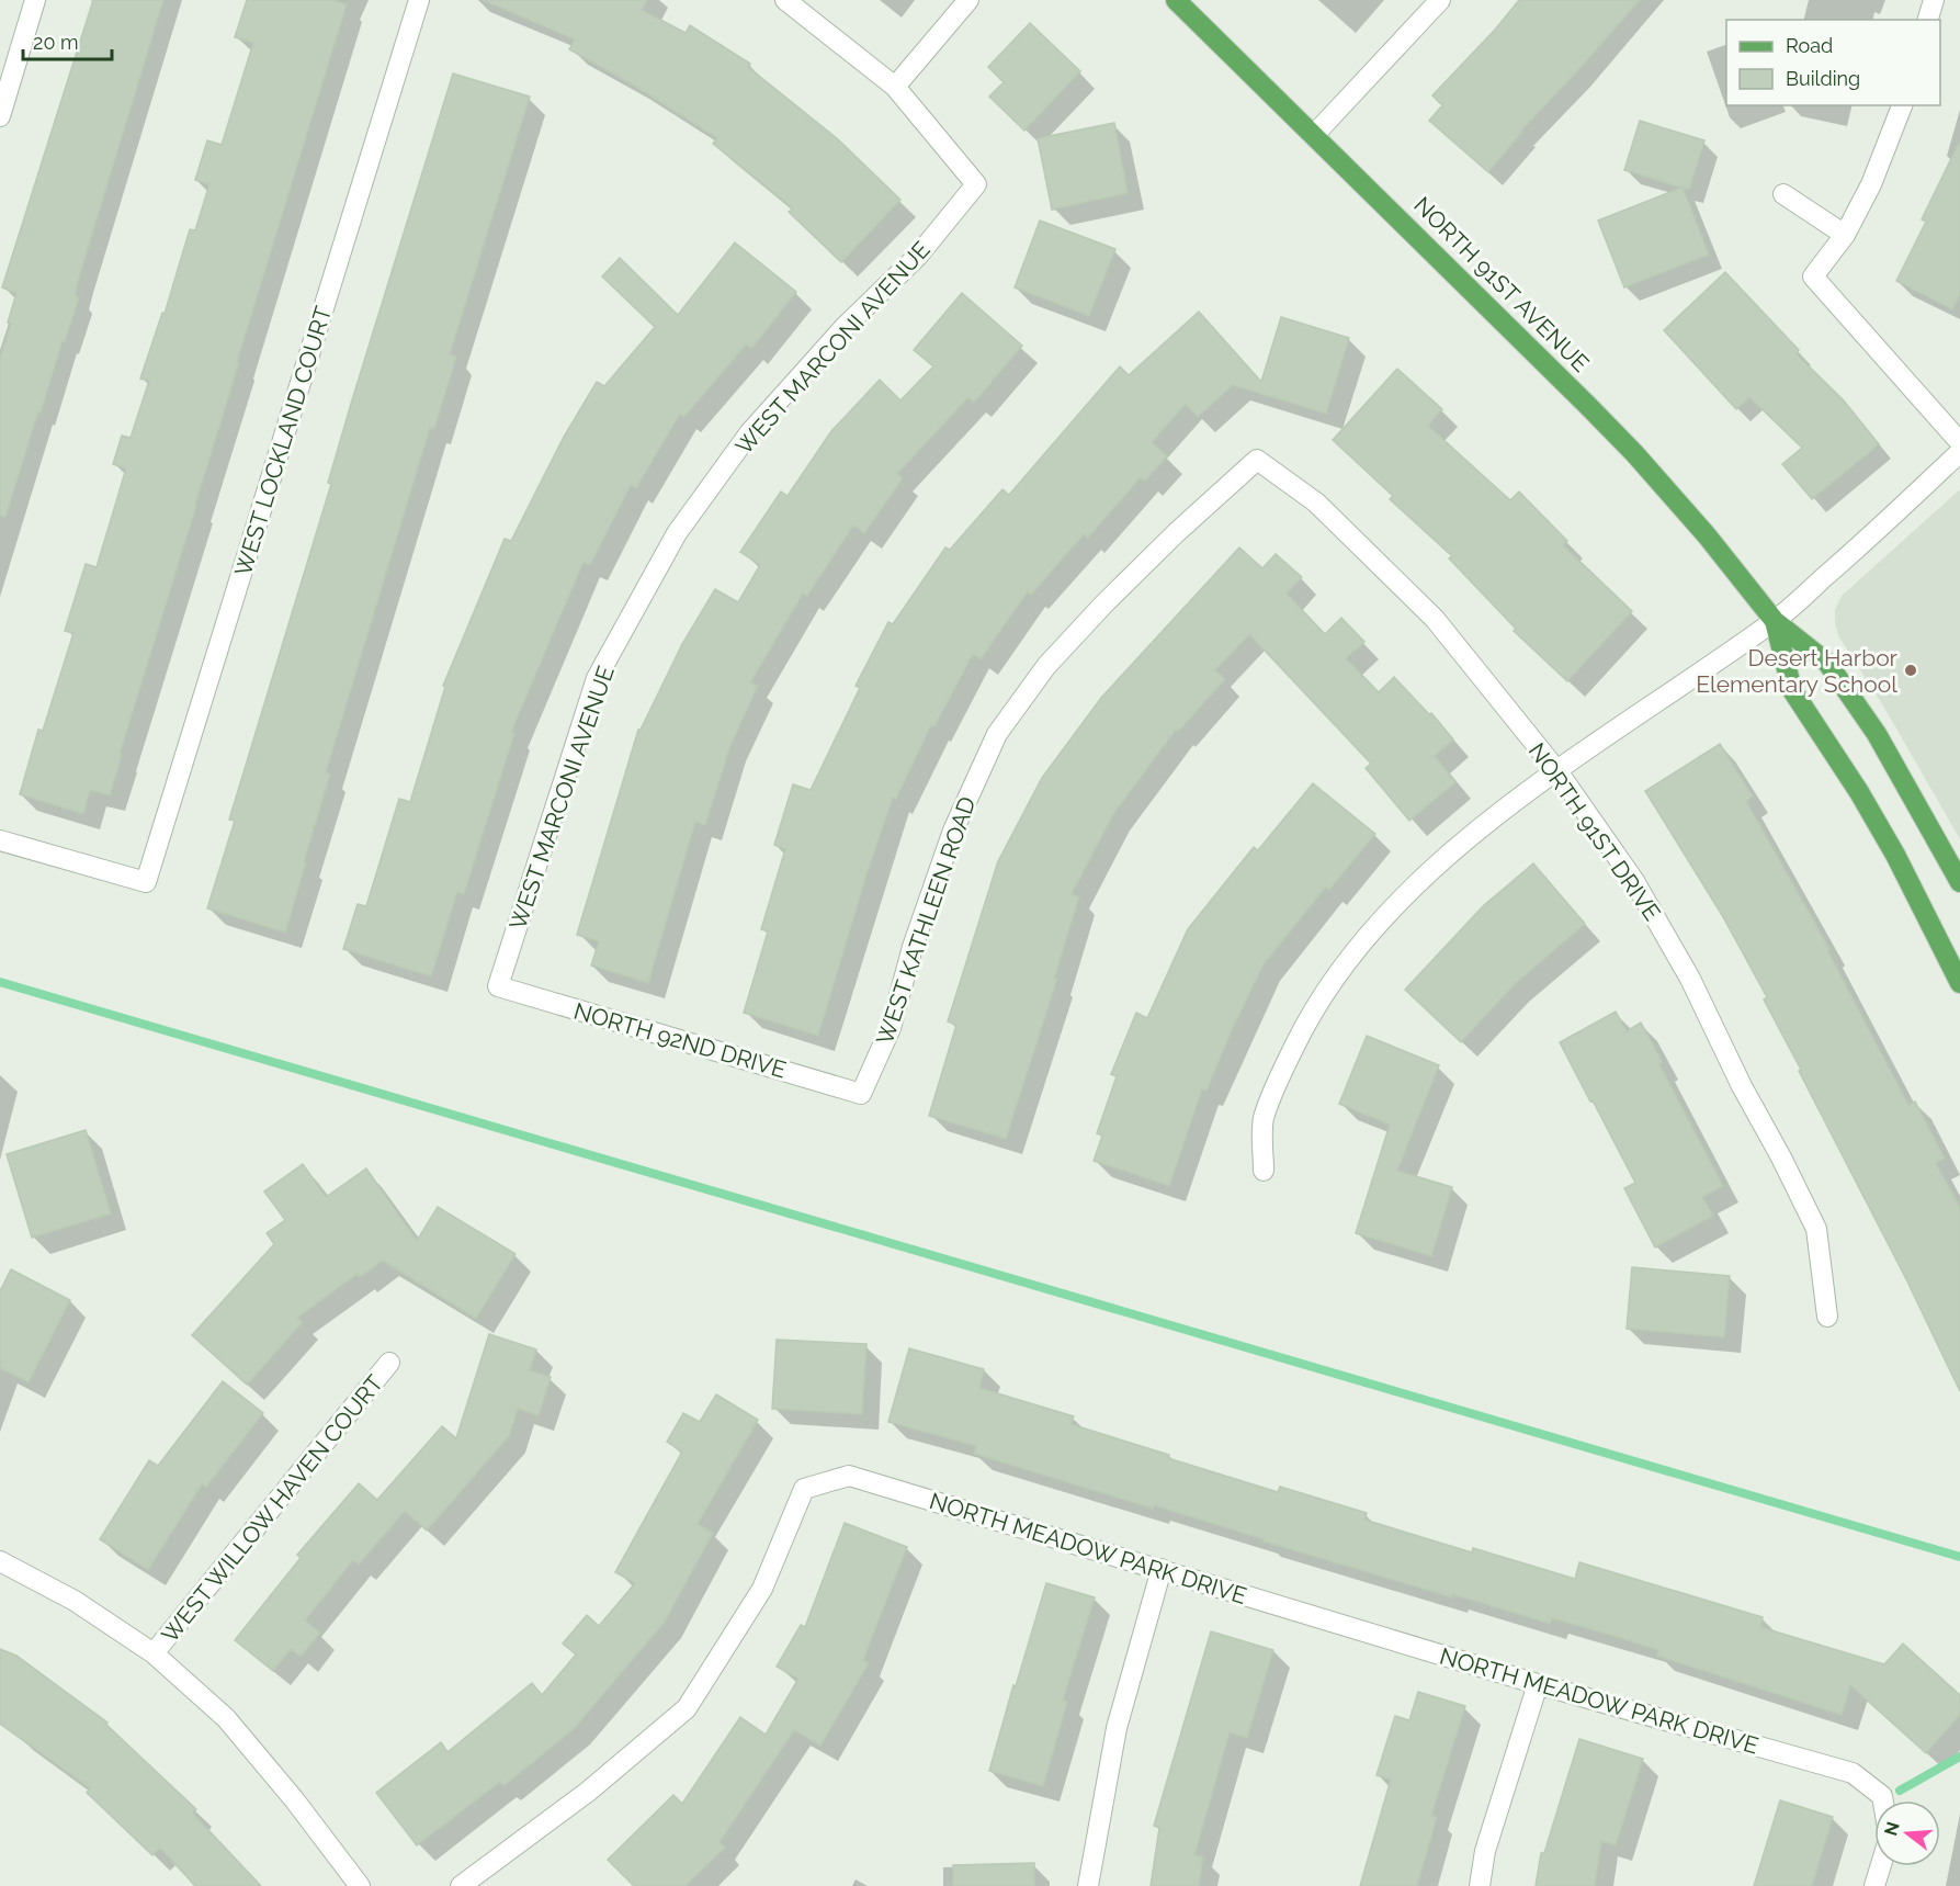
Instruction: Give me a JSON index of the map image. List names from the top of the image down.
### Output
{
  "streets": {
    "main road": ["NORTH 91ST AVENUE"],
    "street": [
      "WEST MARCONI AVENUE",
      "WEST LOCKLAND COURT",
      "NORTH 91ST DRIVE",
      "WEST KATHLEEN ROAD",
      "NORTH 92ND DRIVE",
      "WEST WILLOW HAVEN COURT",
      "NORTH MEADOW PARK DRIVE"
    ]
  },
  "crossings": [
    ["WEST MARCONI AVENUE", "NORTH 92ND DRIVE"],
    ["NORTH 91ST DRIVE", "WEST KATHLEEN ROAD"],
    ["WEST KATHLEEN ROAD", "NORTH 92ND DRIVE"]
  ],
  "places": ["Desert Harbor Elementary School"],
  "legend": ["Road", "Building"],
  "scale_bar": "20 m",
  "north": "left"
}
